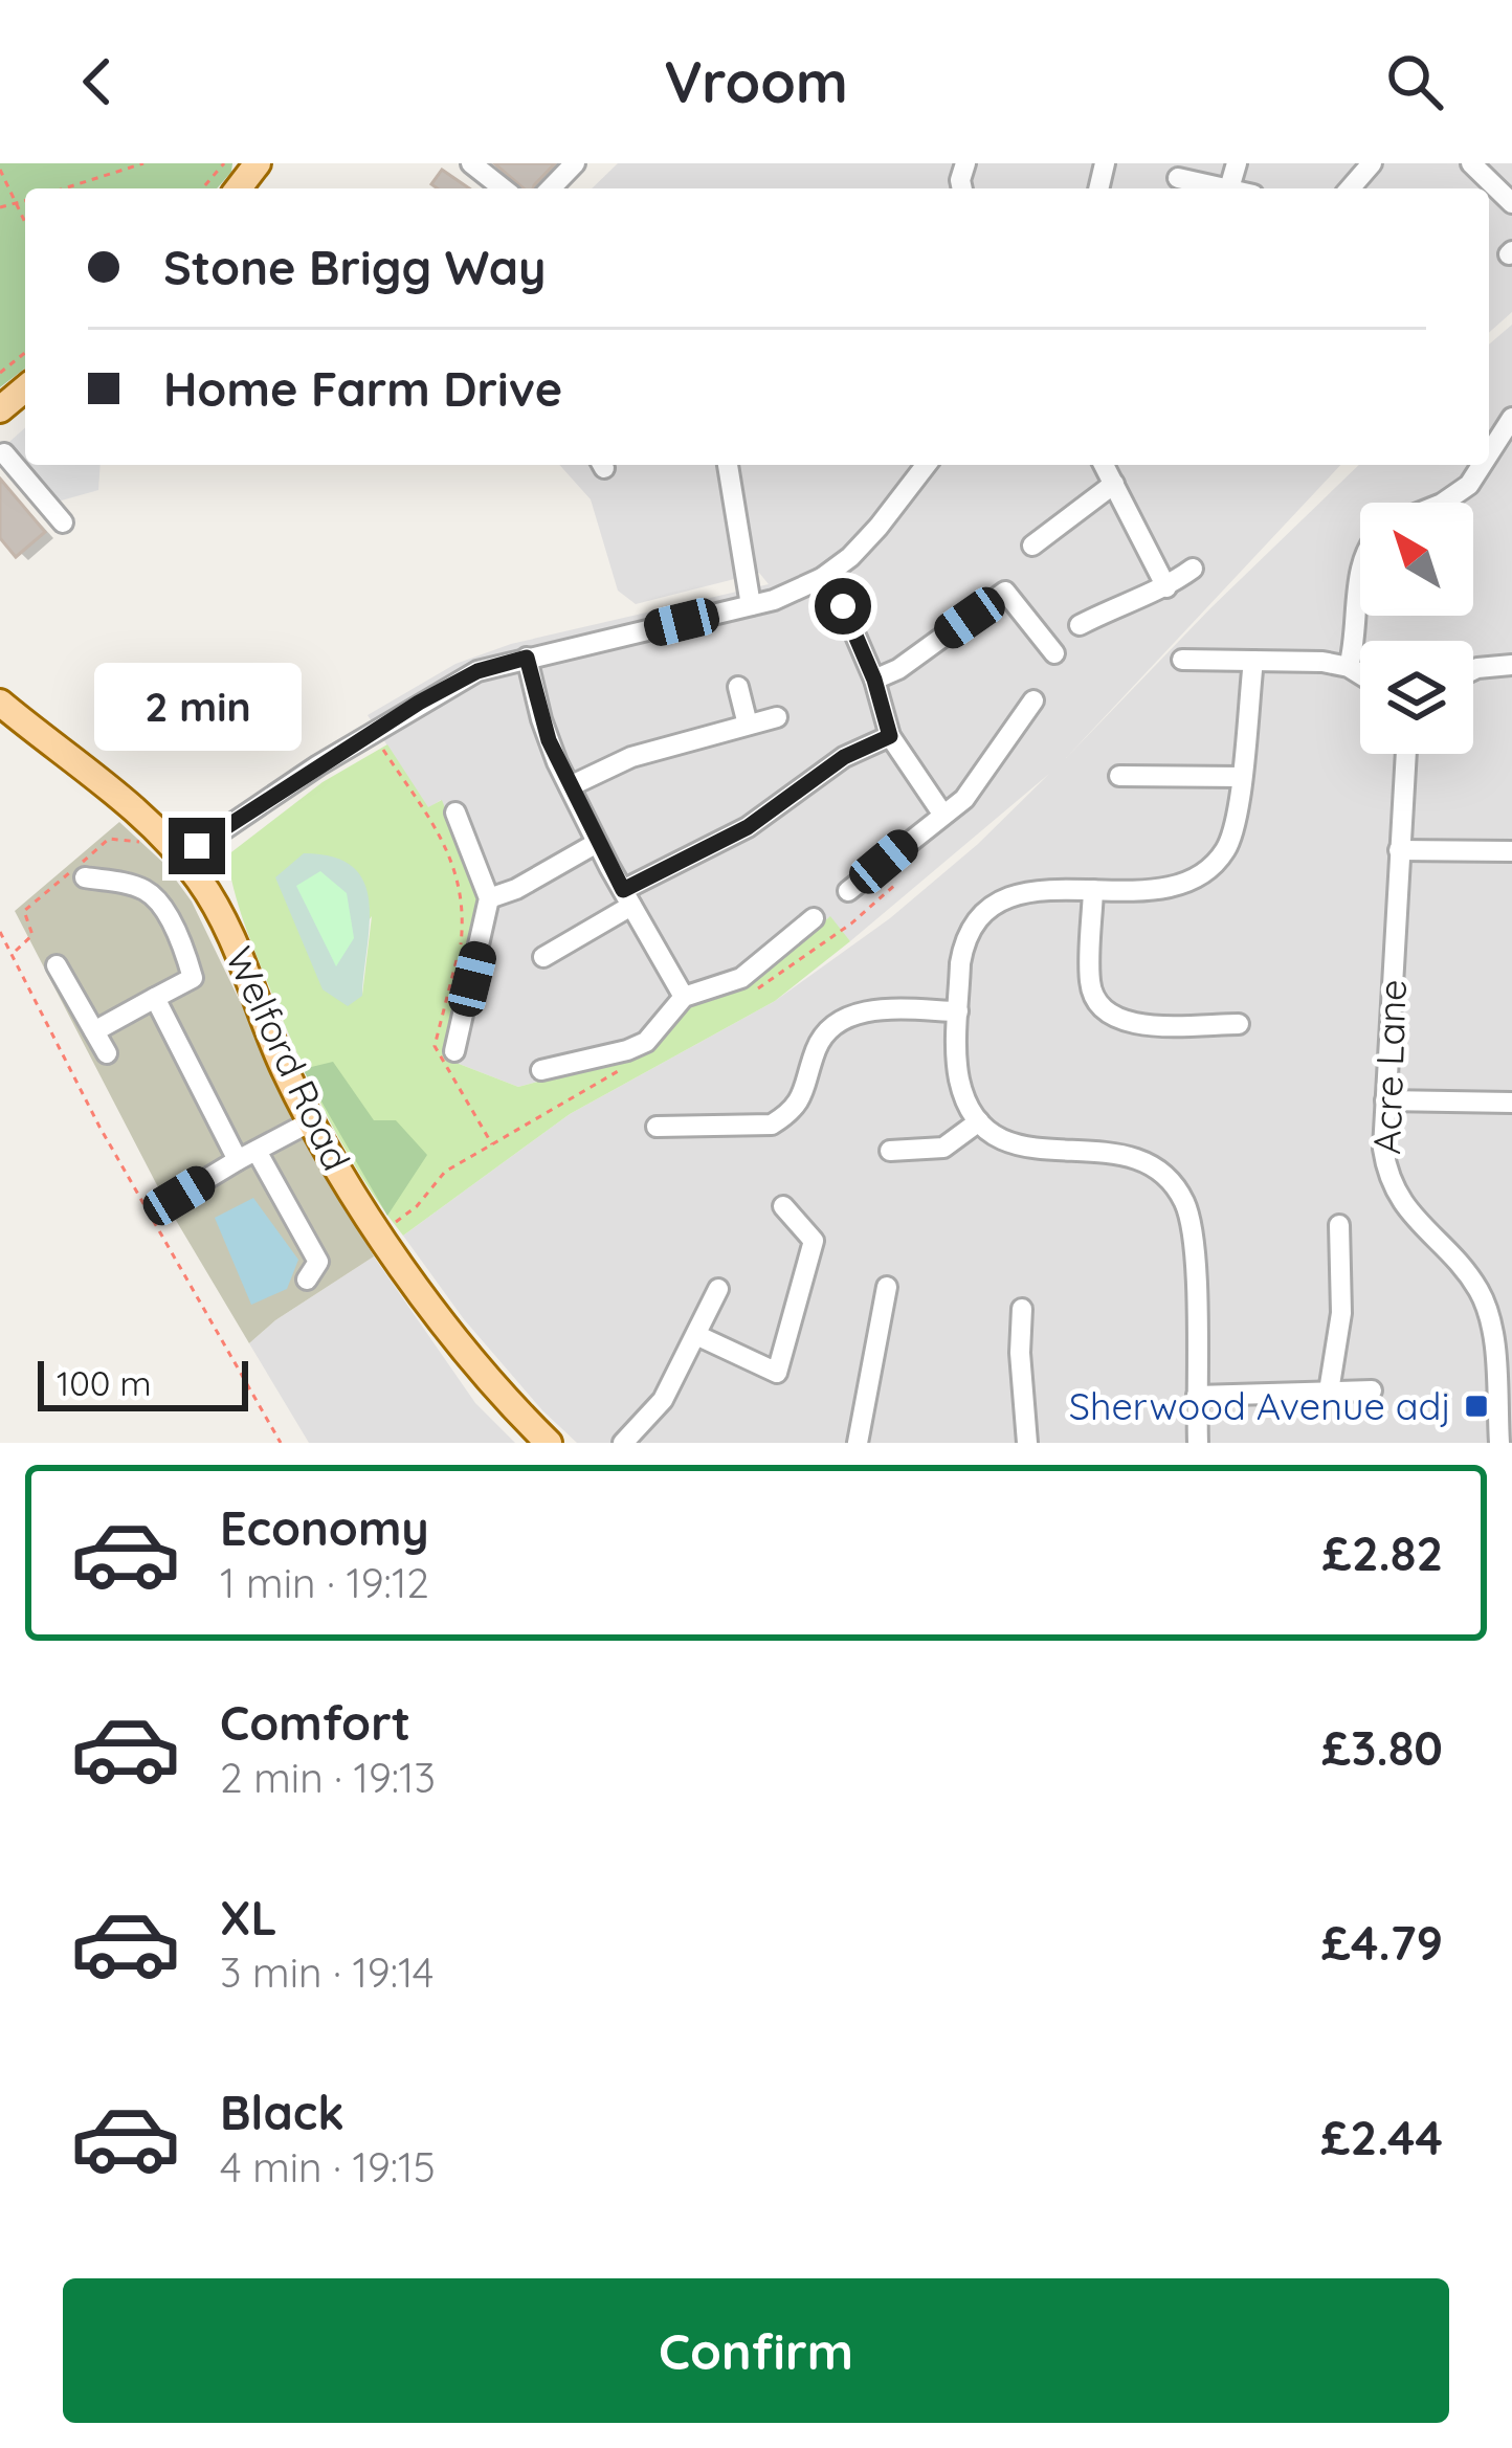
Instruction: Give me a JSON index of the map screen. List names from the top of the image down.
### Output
{
  "streets": {
    "main road": ["Welford Road"],
    "street": ["Acre Lane"]
  },
  "places": {
    "transit": ["Sherwood Avenue adj"]
  },
  "scale_bar": "100 m",
  "north": "top left",
  "page": {
    "header": "Vroom",
    "banner": ["Stone Brigg Way", "Home Farm Drive"],
    "bubble": "2 min",
    "scale": "100 m",
    "list": [
      {
        "name": "Economy",
        "note": "1 min · 19:12",
        "value": "£2.82"
      },
      {
        "name": "Comfort",
        "note": "2 min · 19:13",
        "value": "£3.80"
      },
      {
        "name": "XL",
        "note": "3 min · 19:14",
        "value": "£4.79"
      },
      {
        "name": "Black",
        "note": "4 min · 19:15",
        "value": "£2.44"
      }
    ],
    "buttons": "Confirm"
  }
}
